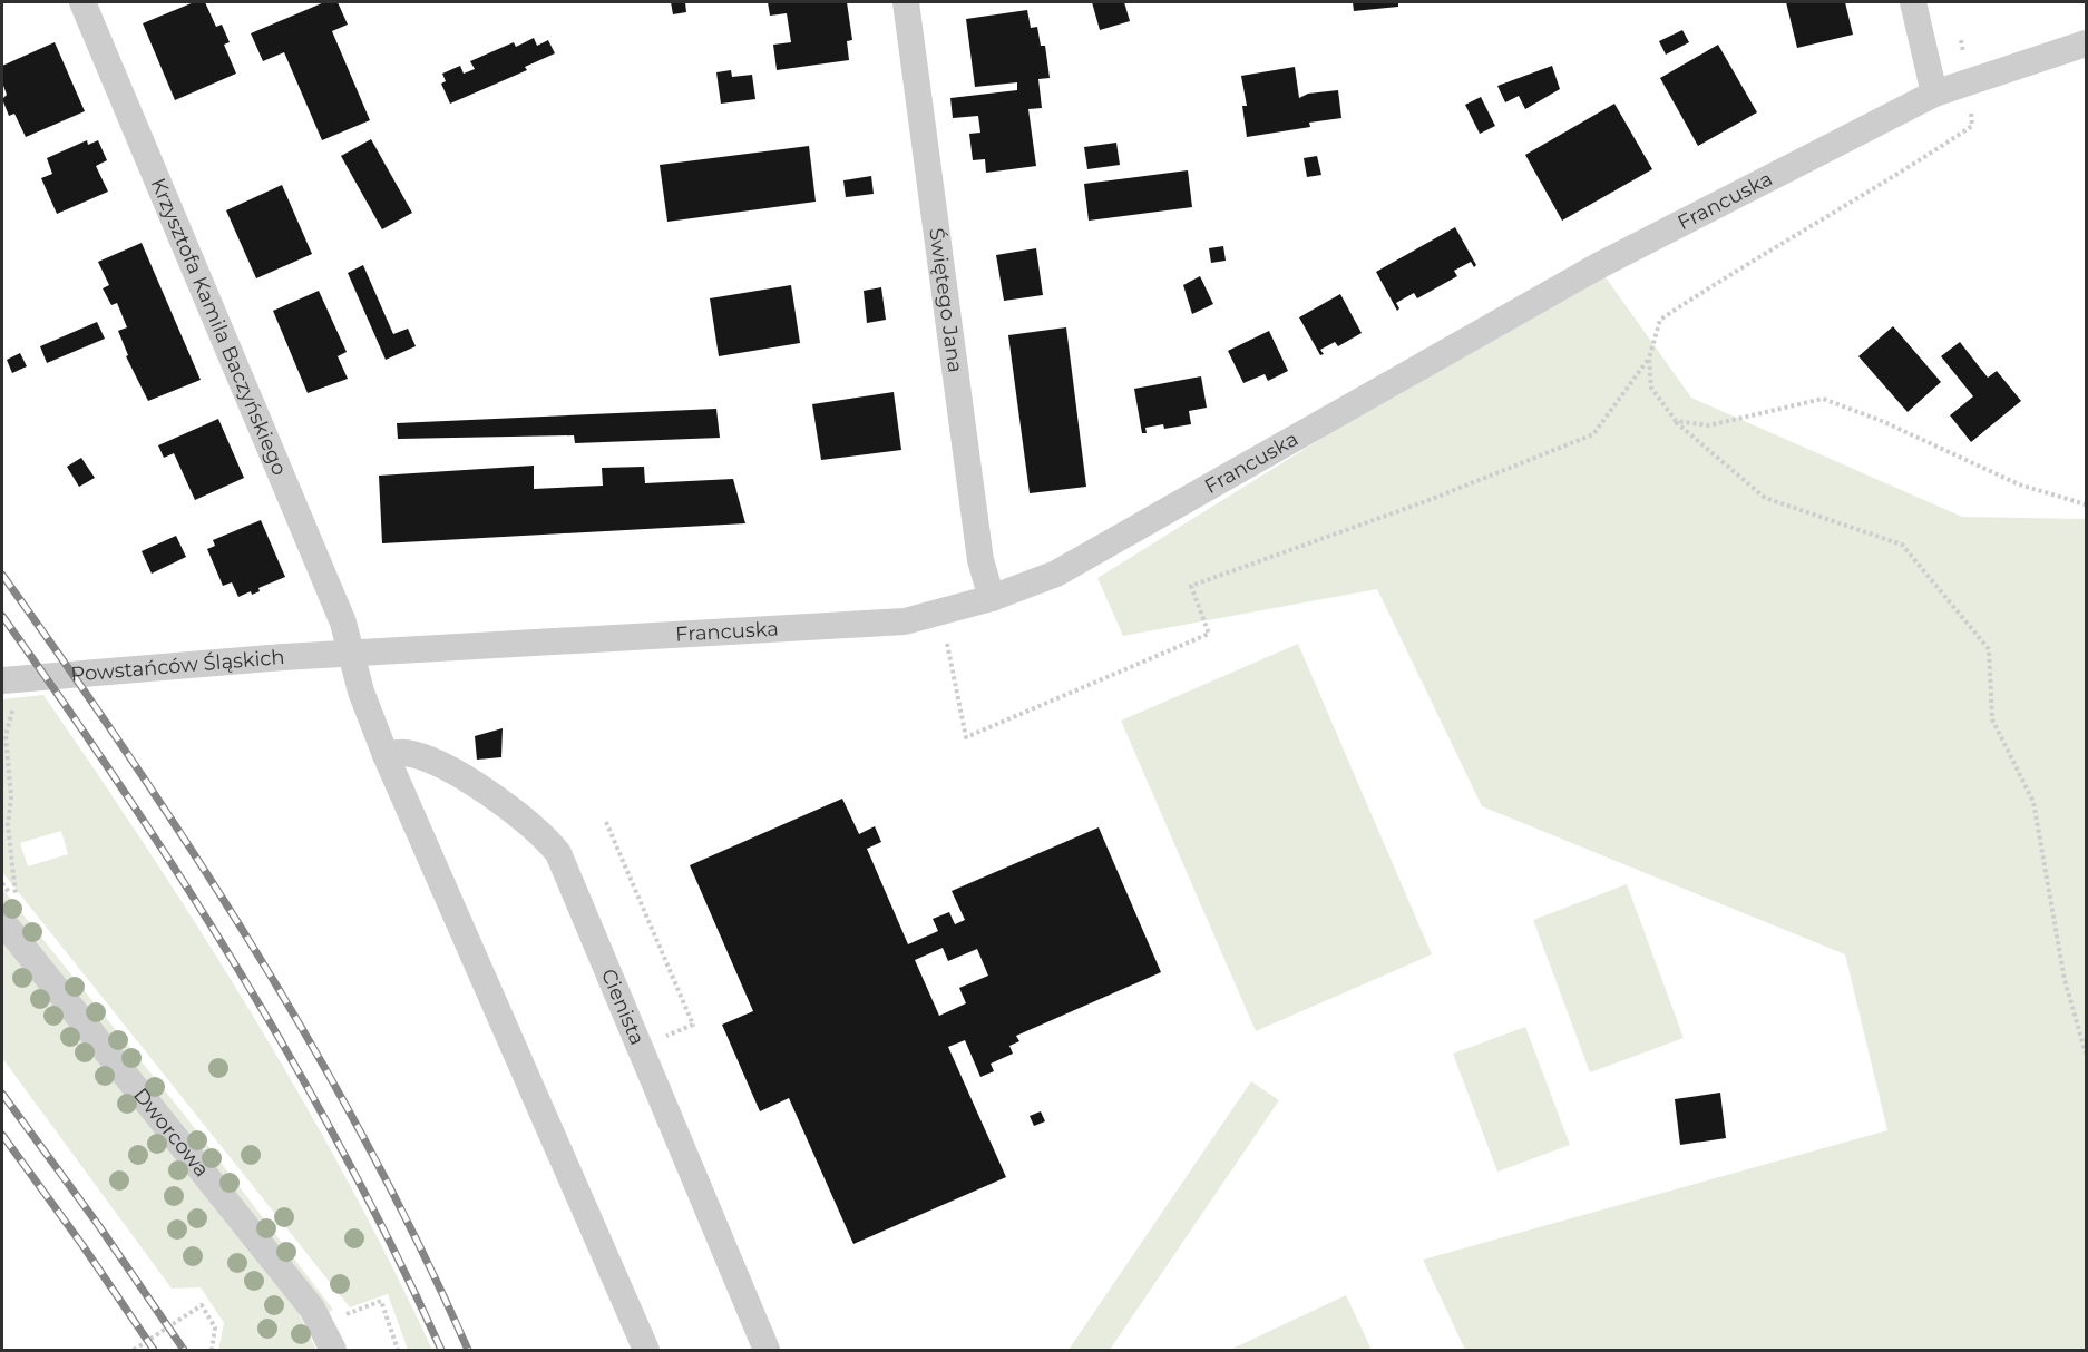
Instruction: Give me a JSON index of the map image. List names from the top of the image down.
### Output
{
  "streets": {
    "street": [
      "Francuska",
      "Świętego Jana",
      "Krzysztofa Kamila Baczyńskiego",
      "Powstańców Śląskich",
      "Cienista",
      "Dworcowa"
    ]
  },
  "crossings": [
    ["Francuska", "Świętego Jana"],
    ["Francuska", "Krzysztofa Kamila Baczyńskiego"],
    ["Francuska", "Powstańców Śląskich"],
    ["Krzysztofa Kamila Baczyńskiego", "Powstańców Śląskich"],
    ["Krzysztofa Kamila Baczyńskiego", "Cienista"]
  ]
}
